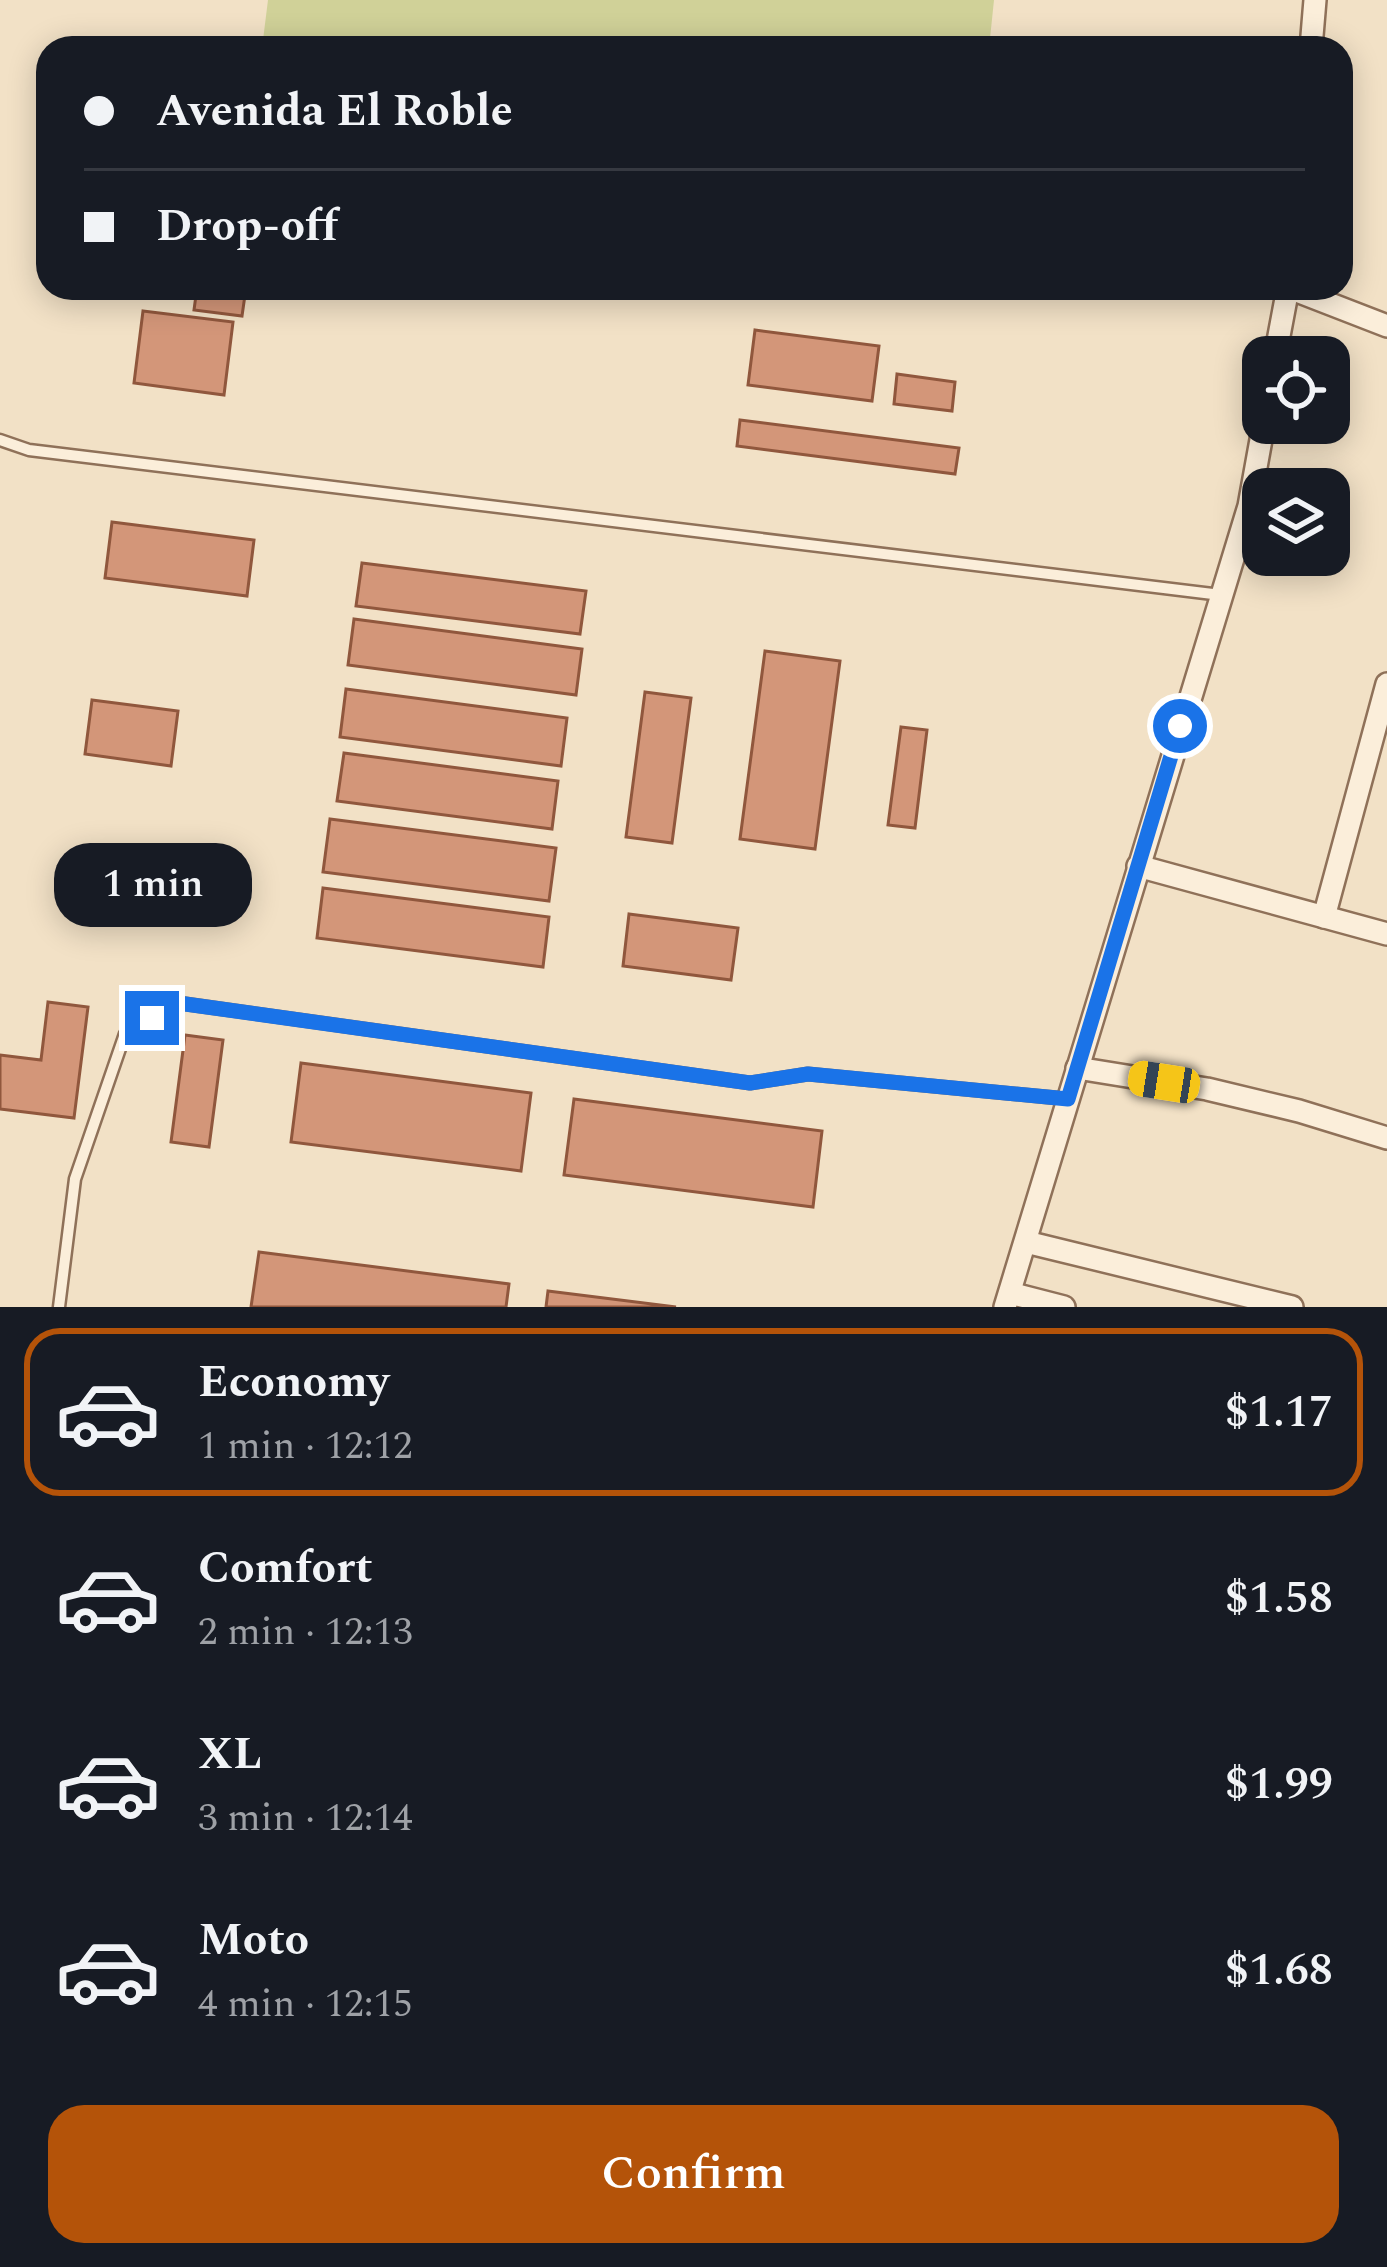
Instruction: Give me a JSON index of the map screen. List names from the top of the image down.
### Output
{
  "page": {
    "banner": ["Avenida El Roble", "Drop-off"],
    "bubble": "1 min",
    "list": [
      {
        "name": "Economy",
        "note": "1 min · 12:12",
        "value": "$1.17"
      },
      {
        "name": "Comfort",
        "note": "2 min · 12:13",
        "value": "$1.58"
      },
      {
        "name": "XL",
        "note": "3 min · 12:14",
        "value": "$1.99"
      },
      {
        "name": "Moto",
        "note": "4 min · 12:15",
        "value": "$1.68"
      }
    ],
    "buttons": "Confirm"
  }
}
